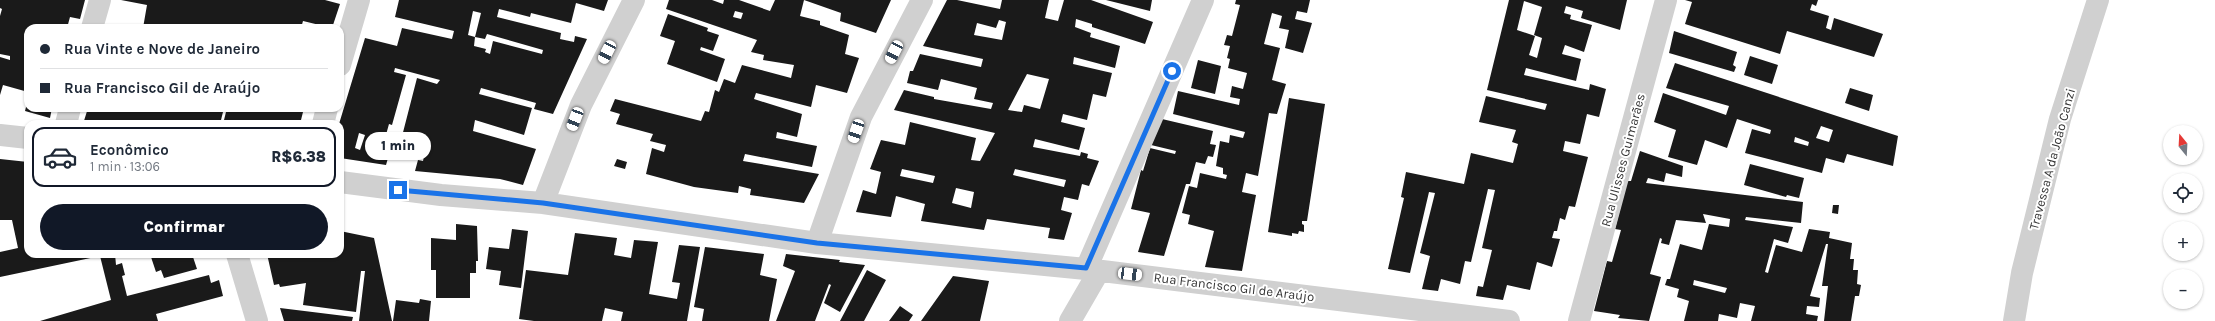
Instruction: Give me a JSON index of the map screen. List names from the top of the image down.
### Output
{
  "streets": {
    "street": ["Travessa A da João Canzi", "Rua Ulisses Guimarães", "Rua Francisco Gil de Araújo"]
  },
  "north": "top",
  "page": {
    "banner": ["Rua Vinte e Nove de Janeiro", "Rua Francisco Gil de Araújo"],
    "map_buttons": ["+", "−"],
    "list": [
      {
        "name": "Econômico",
        "note": "1 min · 13:06",
        "value": "R$6.38"
      }
    ],
    "bubble": "1 min",
    "buttons": "Confirmar"
  }
}
